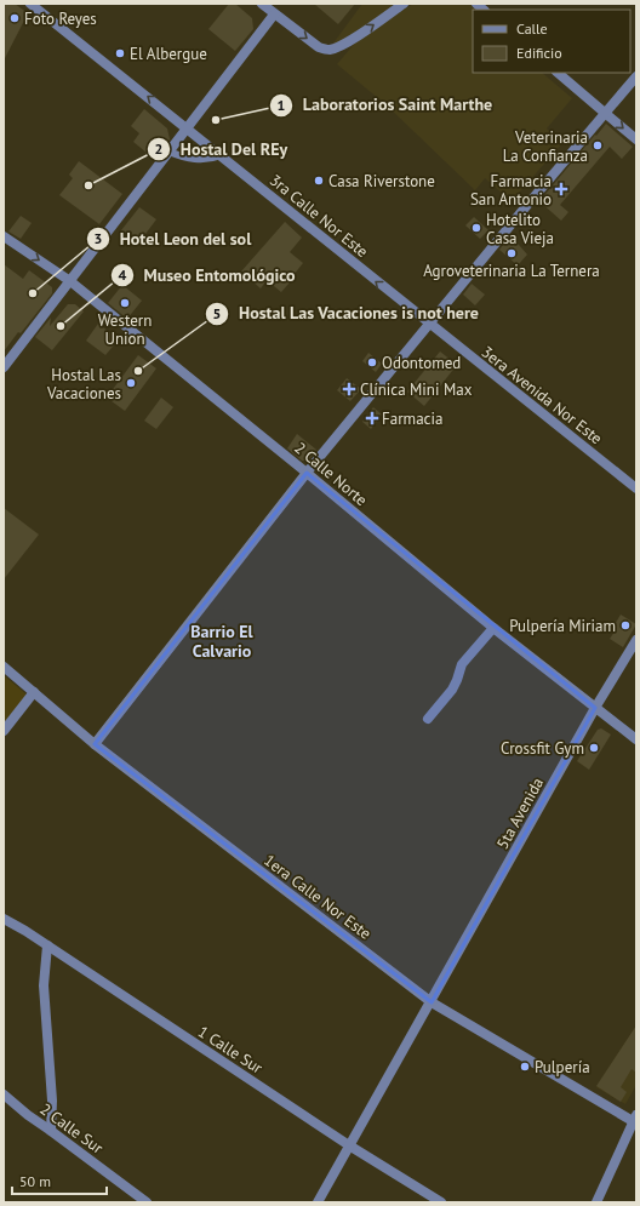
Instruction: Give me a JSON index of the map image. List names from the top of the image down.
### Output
{
  "streets": {
    "street": [
      "3ra Calle Nor Este",
      "3era Avenida Nor Este",
      "2 Calle Norte",
      "5ta Avenida",
      "1era Calle Nor Este",
      "1 Calle Sur",
      "2 Calle Sur"
    ]
  },
  "crossings": [
    ["3ra Calle Nor Este", "3era Avenida Nor Este"],
    ["2 Calle Norte", "5ta Avenida"],
    ["5ta Avenida", "1era Calle Nor Este"],
    ["5ta Avenida", "1 Calle Sur"]
  ],
  "one_way": ["3ra Calle Nor Este"],
  "districts": ["Barrio El Calvario"],
  "places": {
    "other": [
      "Foto Reyes",
      "El Albergue",
      "Laboratorios Saint Marthe",
      "Veterinaria La Confianza",
      "Casa Riverstone",
      "Hostal Del REy",
      "Hotelito Casa Vieja",
      "Agroveterinaria La Ternera",
      "Hotel Leon del sol",
      "Western Union",
      "Museo Entomológico",
      "Odontomed",
      "Hostal Las Vacaciones is not here",
      "Hostal Las Vacaciones",
      "Pulpería Miriam",
      "Crossfit Gym",
      "Pulpería"
    ],
    "health": ["Farmacia San Antonio", "Clínica Mini Max", "Farmacia"]
  },
  "legend": ["Calle", "Edificio"],
  "scale_bar": "50 m"
}
